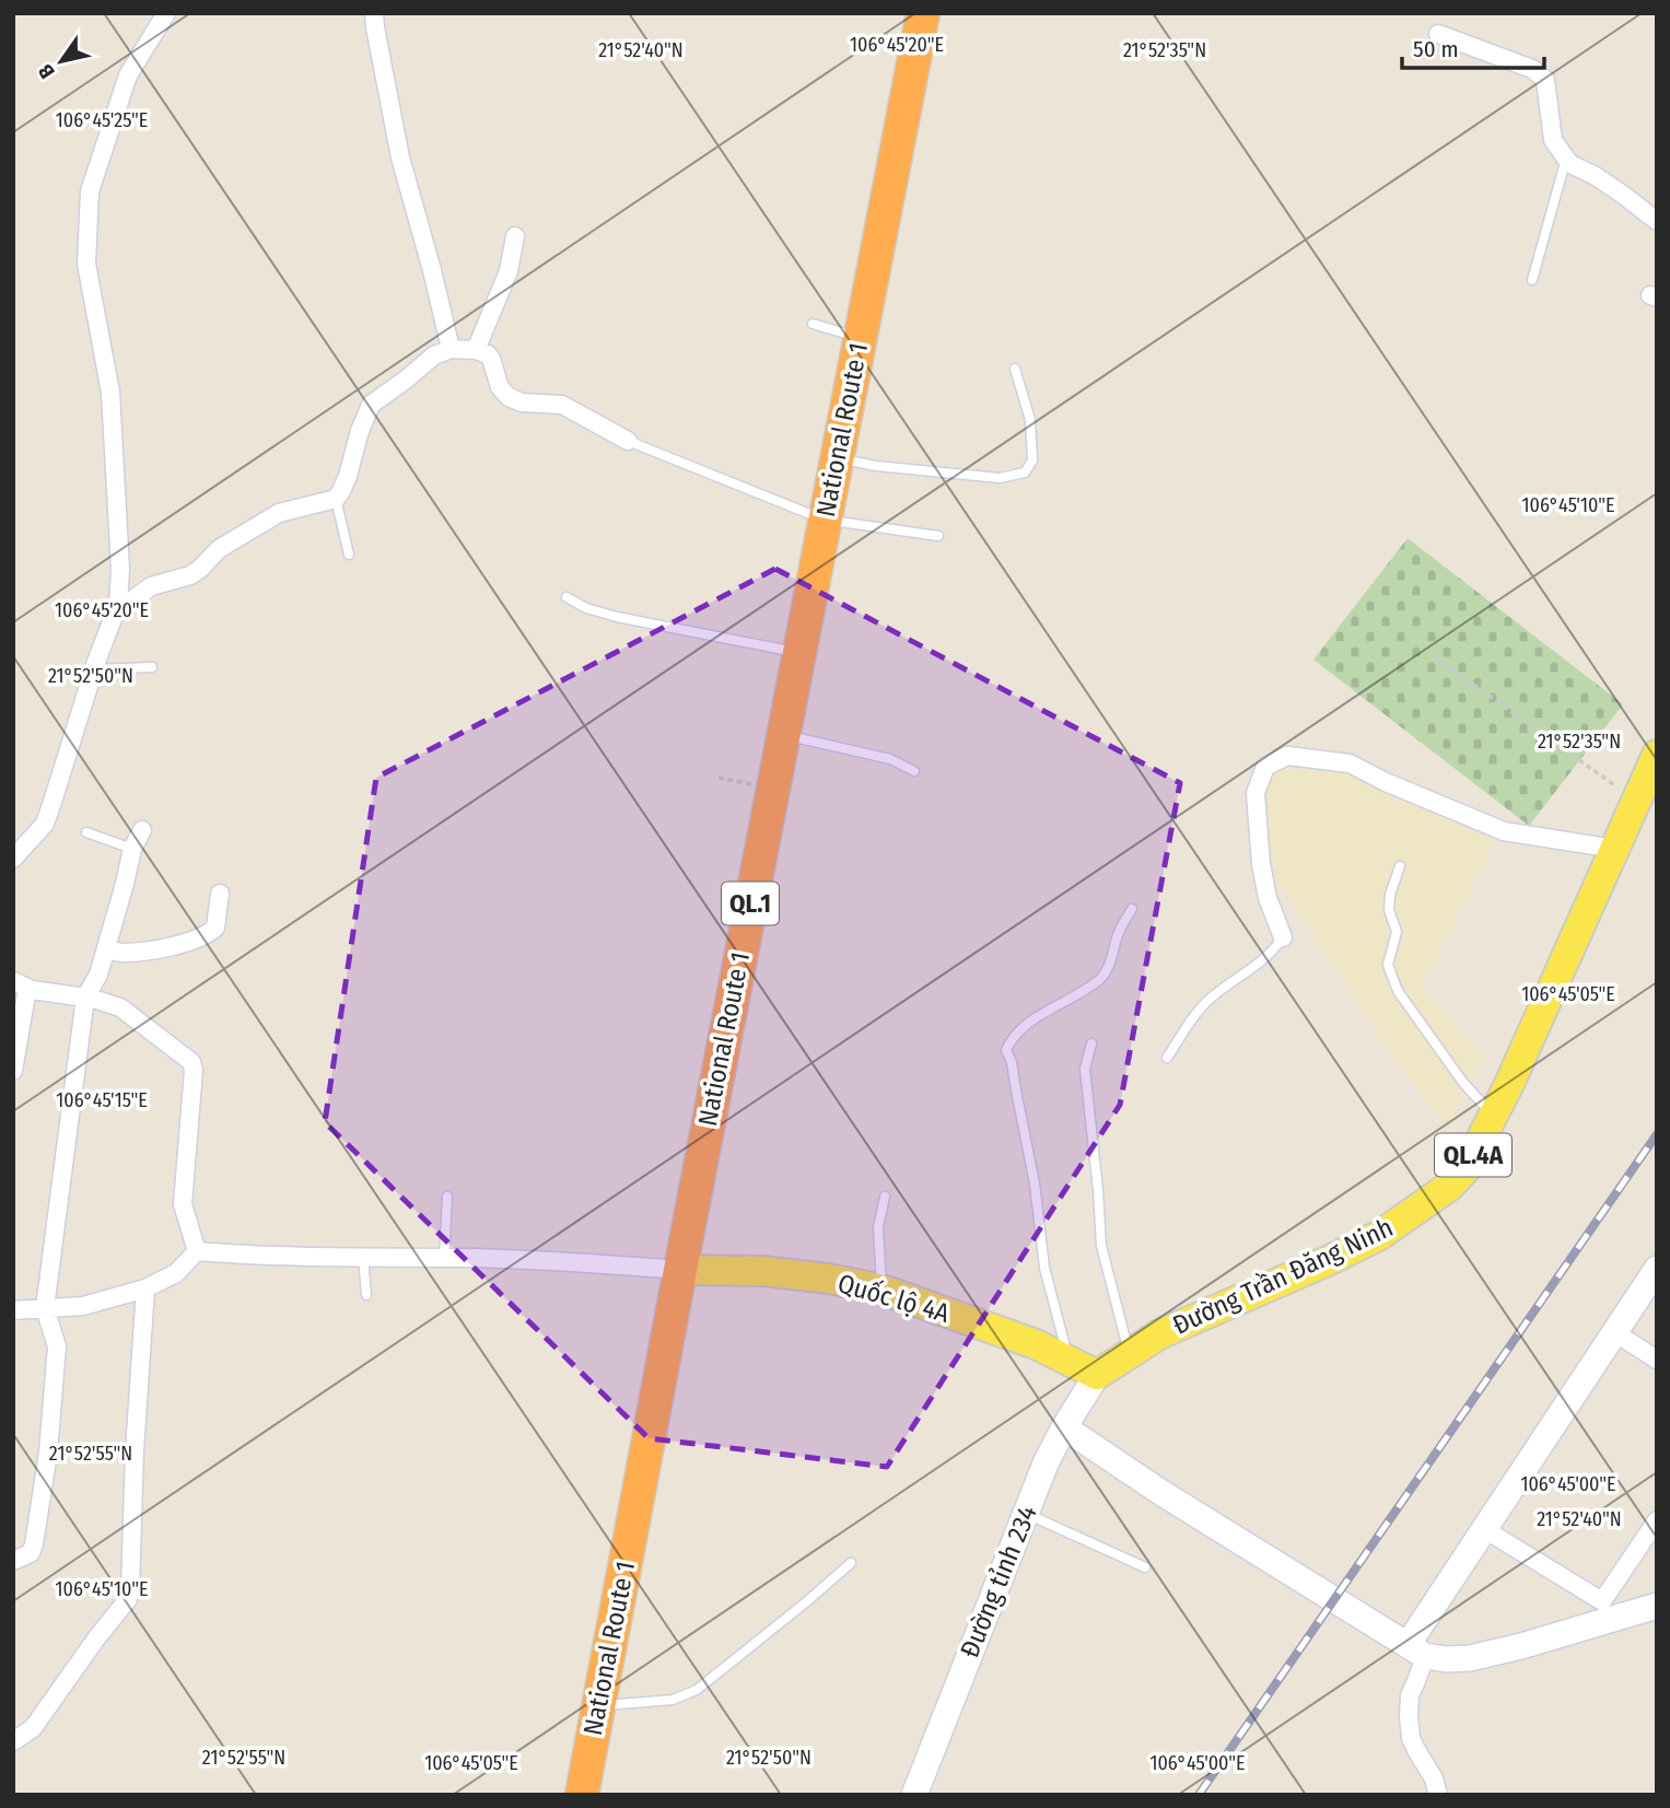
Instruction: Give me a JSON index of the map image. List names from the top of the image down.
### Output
{
  "streets": {
    "highway": ["National Route 1", "QL.1"],
    "main road": ["QL.4A", "Đường Trần Đăng Ninh", "Quốc lộ 4A"],
    "street": ["Đường tỉnh 234"]
  },
  "crossings": [
    ["National Route 1", "Quốc lộ 4A"],
    ["Đường Trần Đăng Ninh", "Quốc lộ 4A"],
    ["Đường Trần Đăng Ninh", "Đường tỉnh 234"],
    ["Quốc lộ 4A", "Đường tỉnh 234"]
  ],
  "scale_bar": "50 m",
  "north": "bottom left",
  "coordinates": [
    "106°45'20\"E",
    "21°52'40\"N",
    "21°52'35\"N",
    "106°45'25\"E",
    "106°45'10\"E",
    "21°52'50\"N",
    "106°45'05\"E",
    "106°45'15\"E",
    "21°52'55\"N",
    "106°45'00\"E"
  ]
}
